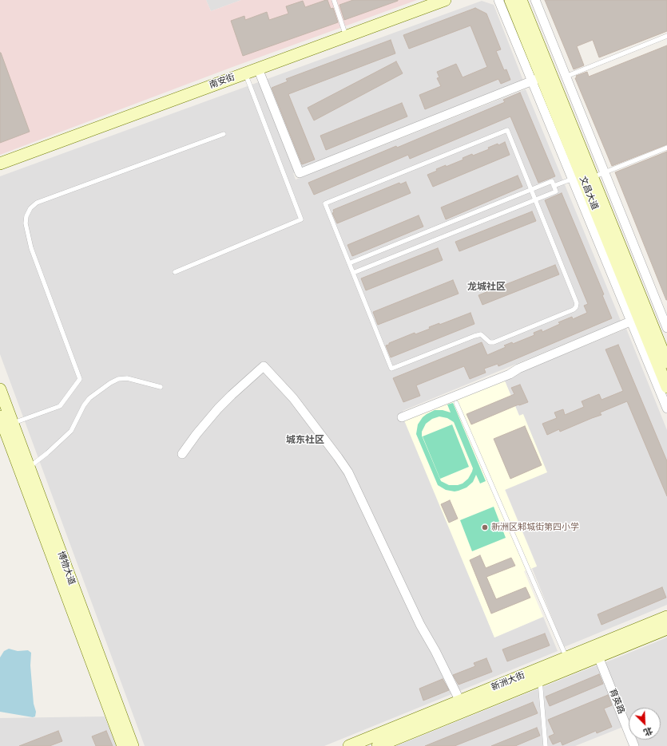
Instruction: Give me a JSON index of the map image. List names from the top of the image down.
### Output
{
  "streets": {
    "main road": [
      "南安街",
      "文昌大道",
      "博物大道",
      "新洲大街"
    ],
    "street": ["育英路"]
  },
  "crossings": [
    ["新洲大街", "育英路"]
  ],
  "districts": ["龙城社区", "城东社区"],
  "places": ["新洲区邾城街第四小学"],
  "north": "bottom right"
}
